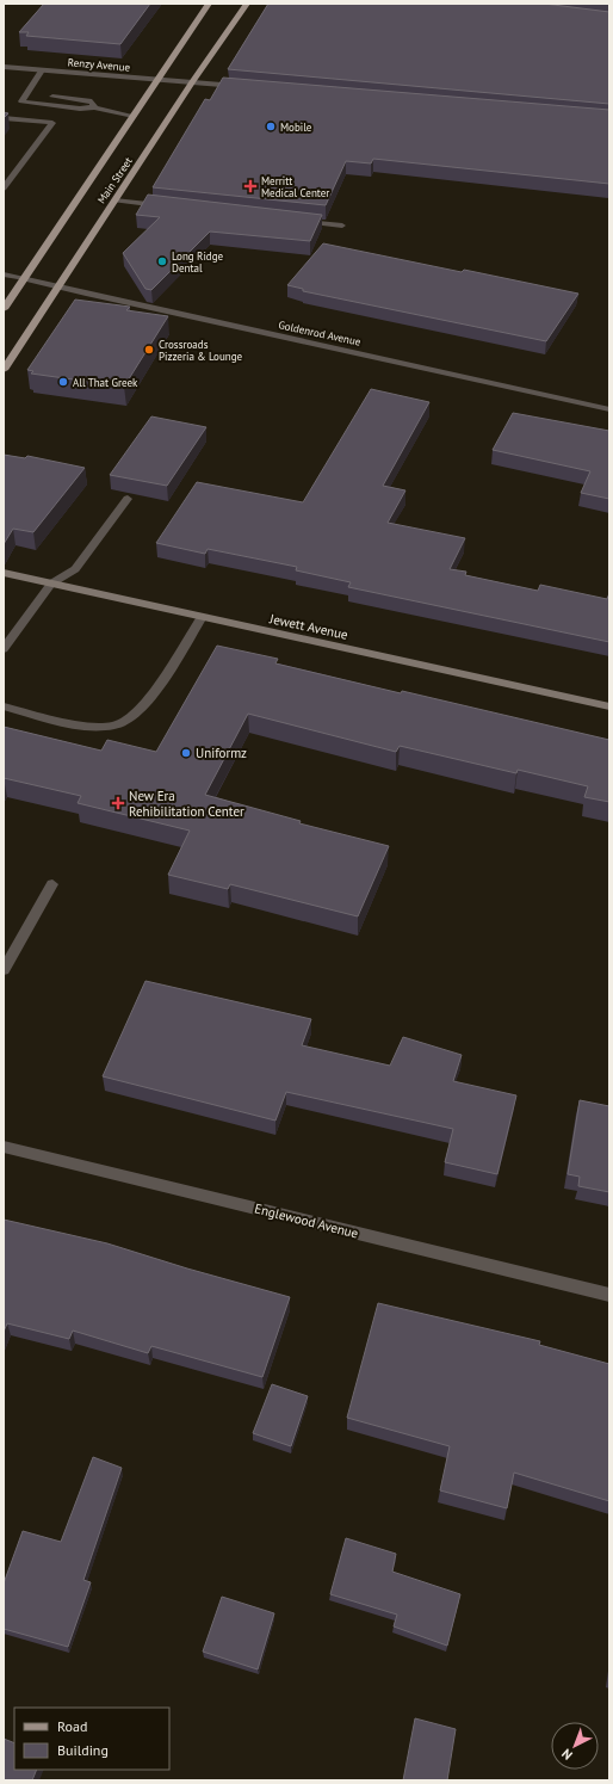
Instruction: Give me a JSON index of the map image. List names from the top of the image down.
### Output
{
  "streets": {
    "main road": ["Main Street", "Jewett Avenue"],
    "street": ["Renzy Avenue", "Goldenrod Avenue", "Englewood Avenue"]
  },
  "crossings": [
    ["Renzy Avenue", "Main Street"],
    ["Main Street", "Goldenrod Avenue"]
  ],
  "places": {
    "other": [
      "Mobile",
      "Long Ridge Dental",
      "Crossroads Pizzeria & Lounge",
      "All That Greek",
      "Uniformz"
    ],
    "health": ["Merritt Medical Center", "New Era Rehibilitation Center"]
  },
  "legend": ["Road", "Building"],
  "north": "bottom left"
}
